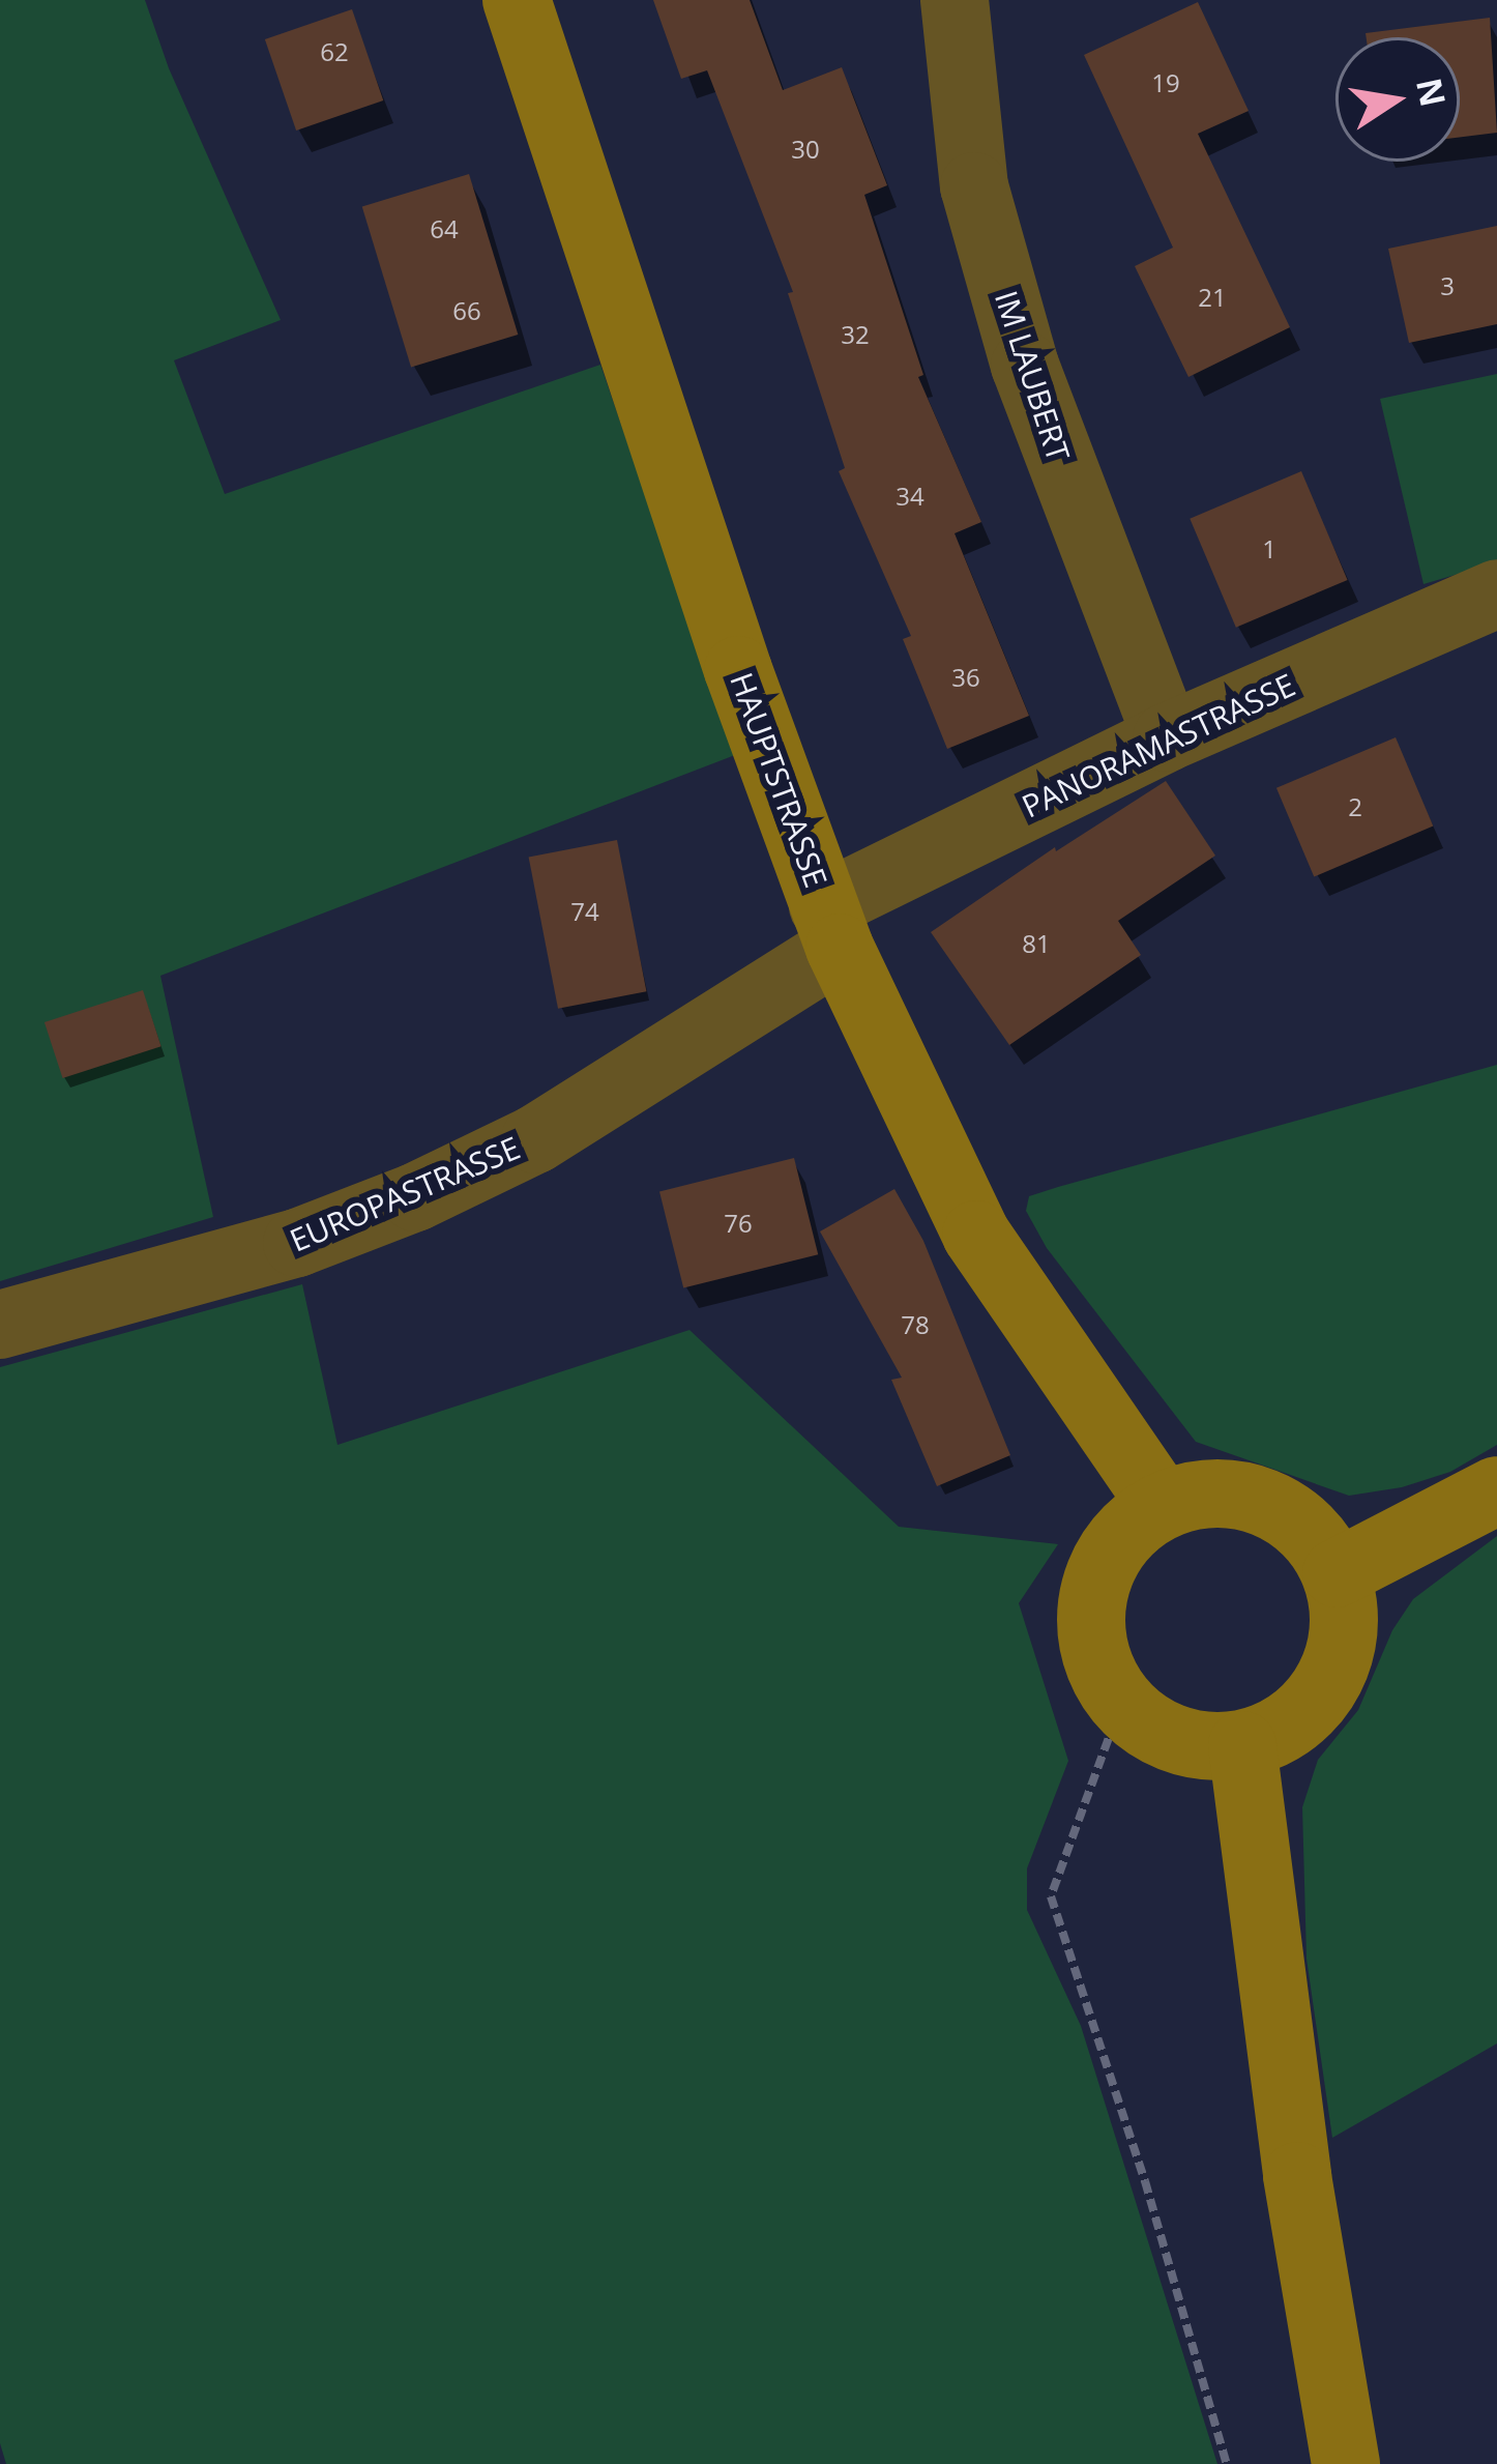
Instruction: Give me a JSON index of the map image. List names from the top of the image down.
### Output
{
  "streets": {
    "street": [
      "IM LAUBERT",
      "PANORAMASTRASSE",
      "HAUPTSTRASSE",
      "EUROPASTRASSE"
    ]
  },
  "crossings": [
    ["IM LAUBERT", "PANORAMASTRASSE"],
    ["PANORAMASTRASSE", "HAUPTSTRASSE"],
    ["PANORAMASTRASSE", "EUROPASTRASSE"],
    ["HAUPTSTRASSE", "EUROPASTRASSE"]
  ],
  "house_numbers": [
    "62",
    "19",
    "30",
    "64",
    "3",
    "21",
    "66",
    "32",
    "34",
    "1",
    "36",
    "2",
    "74",
    "81",
    "76",
    "78"
  ],
  "north": "right"
}
